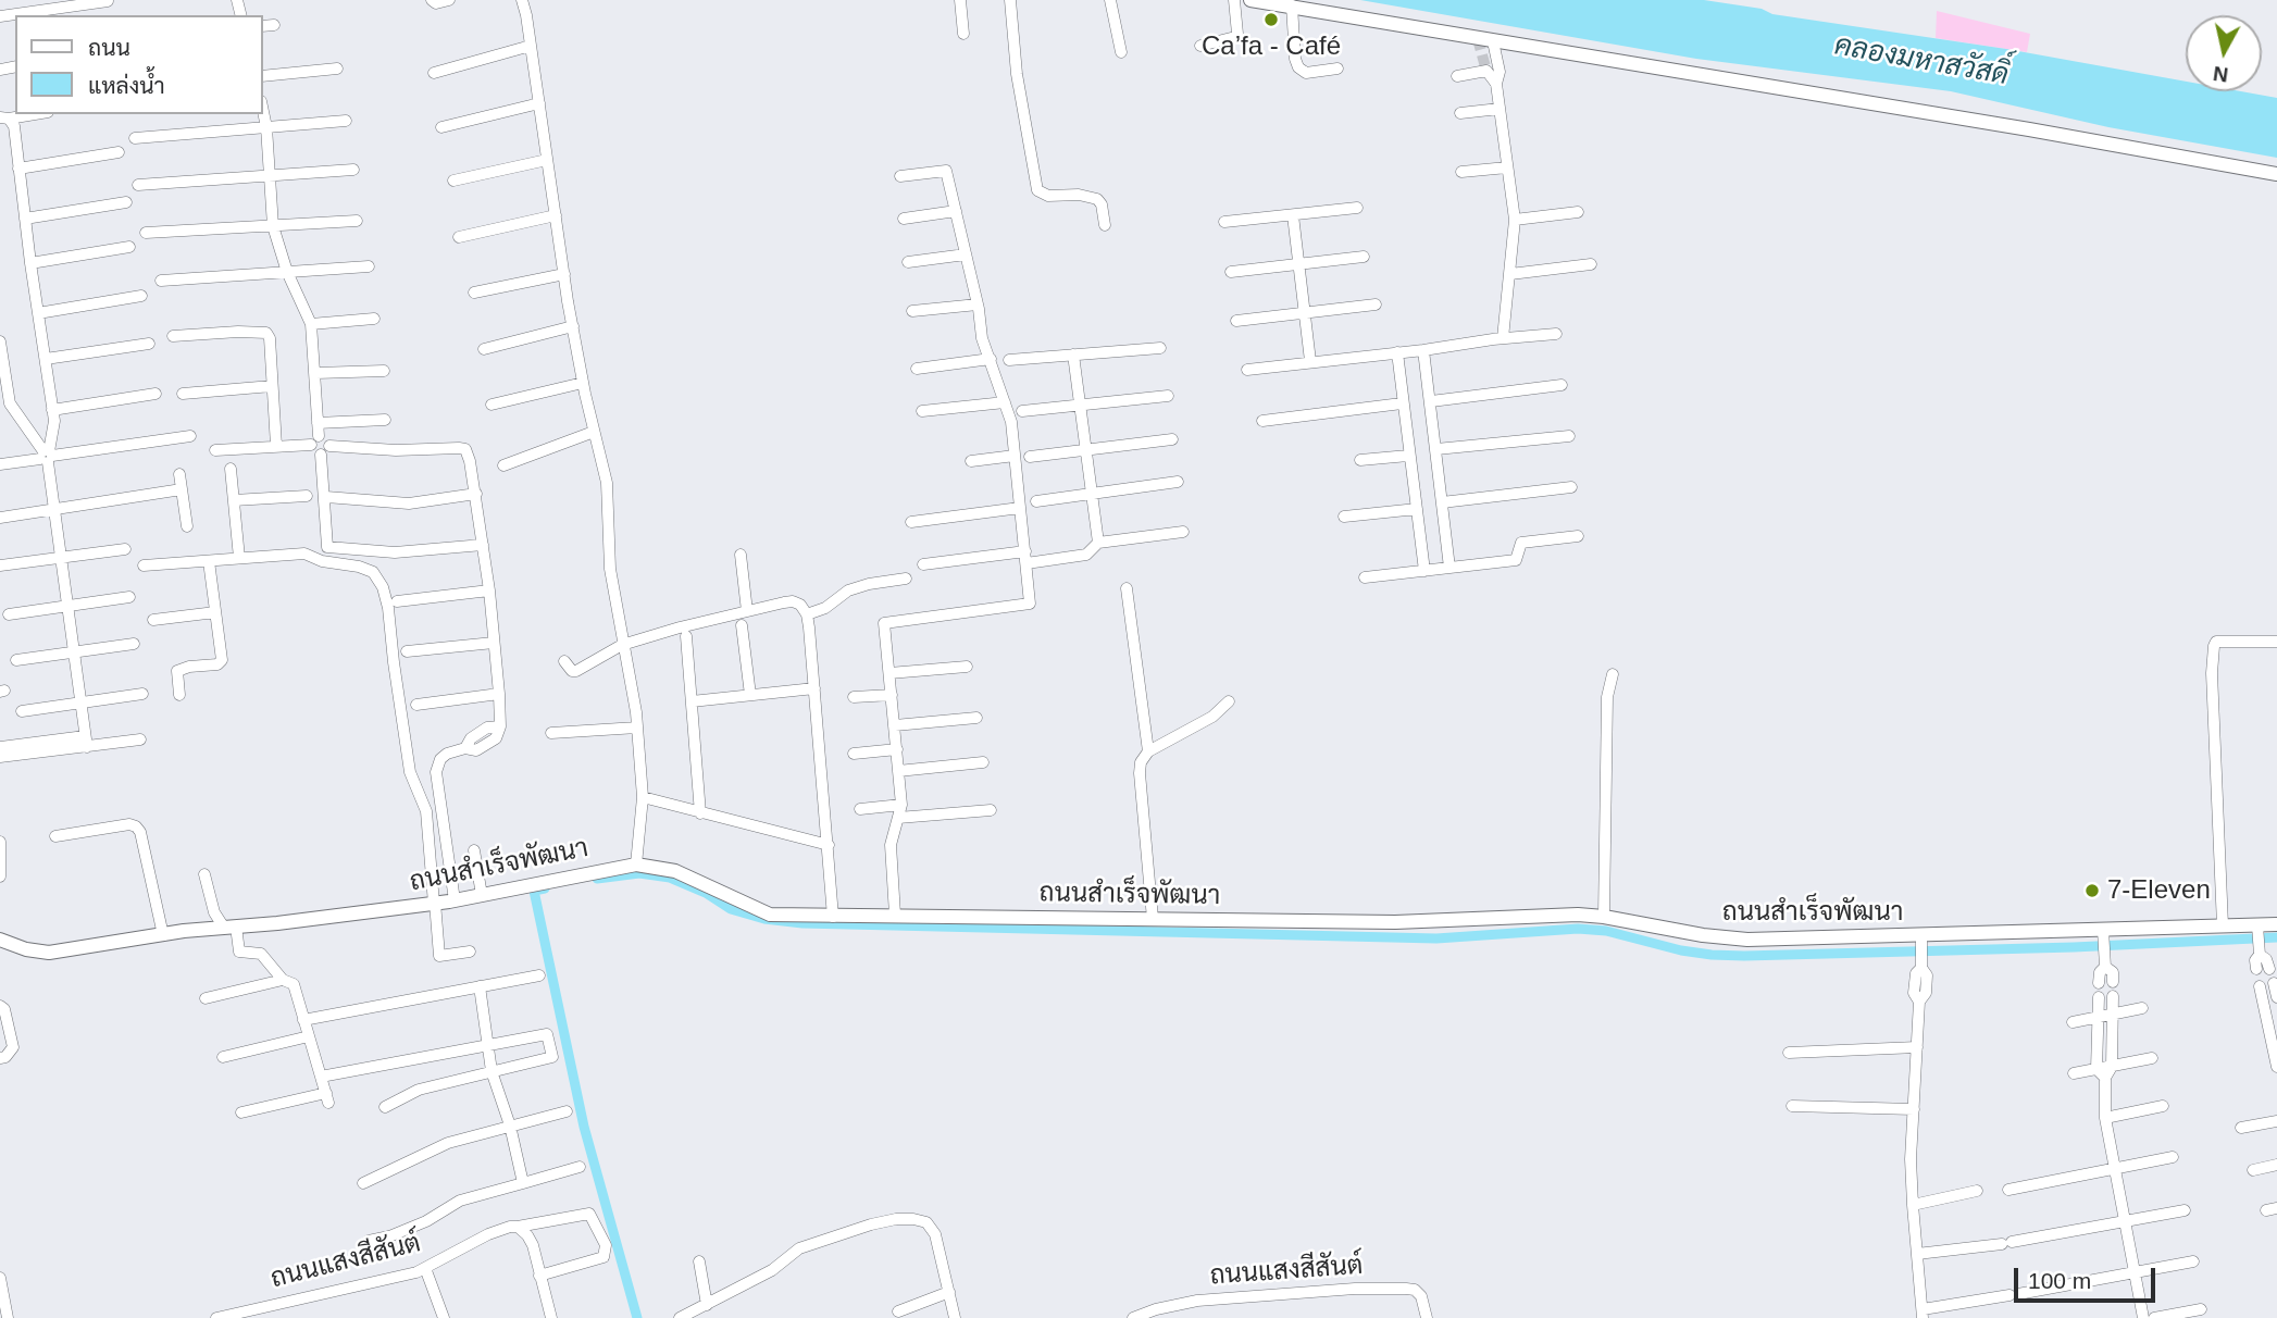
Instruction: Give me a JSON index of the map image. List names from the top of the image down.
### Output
{
  "streets": {
    "street": ["ถนนสำเร็จพัฒนา", "ถนนแสงสีสันต์"]
  },
  "water": ["คลองมหาสวัสดิ์"],
  "places": ["Ca’fa - Café", "7-Eleven"],
  "legend": ["ถนน", "แหล่งน้ำ"],
  "scale_bar": "100 m",
  "north": "bottom"
}
